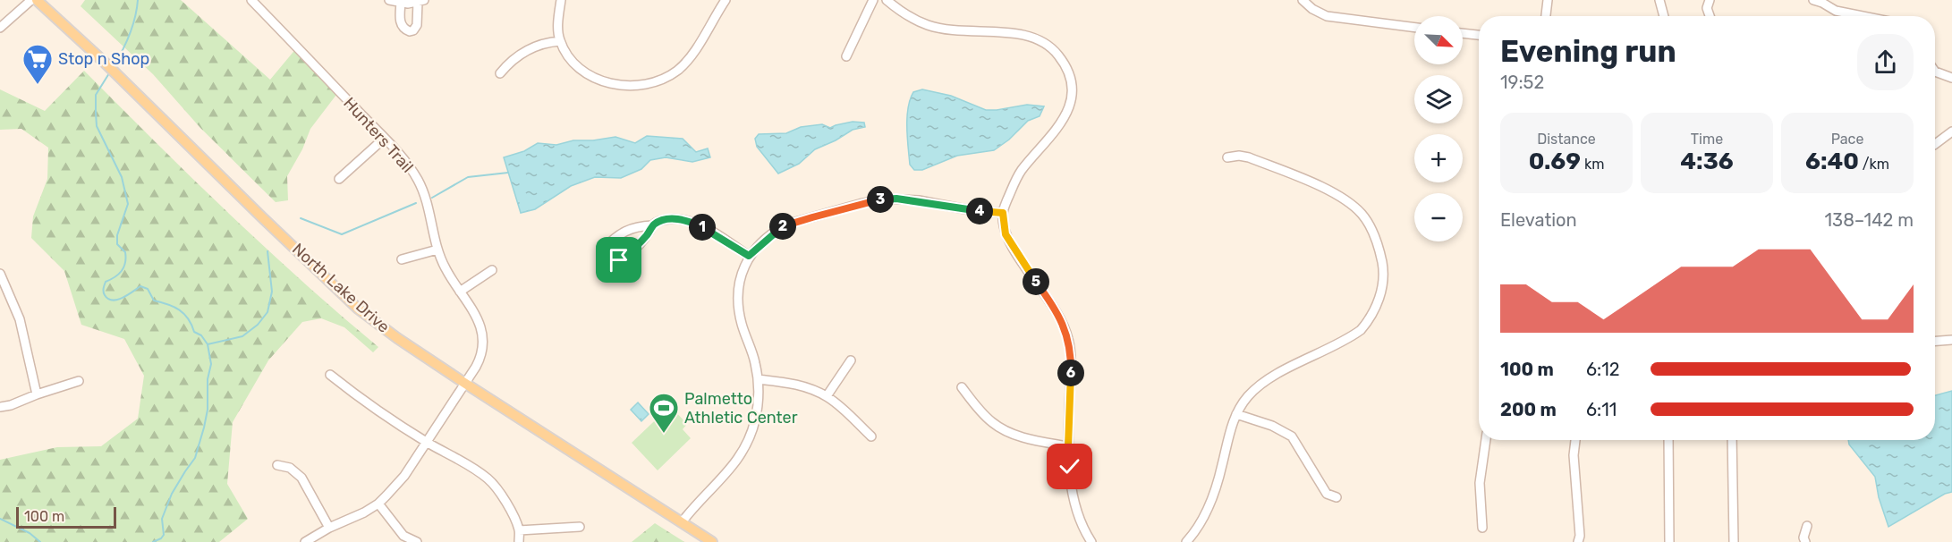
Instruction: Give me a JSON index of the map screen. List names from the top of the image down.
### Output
{
  "streets": {
    "main road": ["North Lake Drive"],
    "street": ["Hunters Trail"]
  },
  "crossings": [
    ["Hunters Trail", "North Lake Drive"]
  ],
  "places": {
    "supermarket": ["Stop n Shop"],
    "sports": ["Palmetto Athletic Center"]
  },
  "scale_bar": "100 m",
  "north": "bottom right",
  "page": {
    "map_buttons": ["+", "−"],
    "heading": ["Evening run", "19:52"],
    "stats": [
      ["Distance", "0.69 km"],
      ["Time", "4:36"],
      ["Pace", "6:40 /km"]
    ],
    "pins": [
      "3",
      "4",
      "2",
      "1",
      "5",
      "6"
    ],
    "chart": ["Elevation", "138–142 m"],
    "list": [
      {
        "name": "100 m",
        "note": "6:12"
      },
      {
        "name": "200 m",
        "note": "6:11"
      }
    ],
    "scale": "100 m"
  }
}
